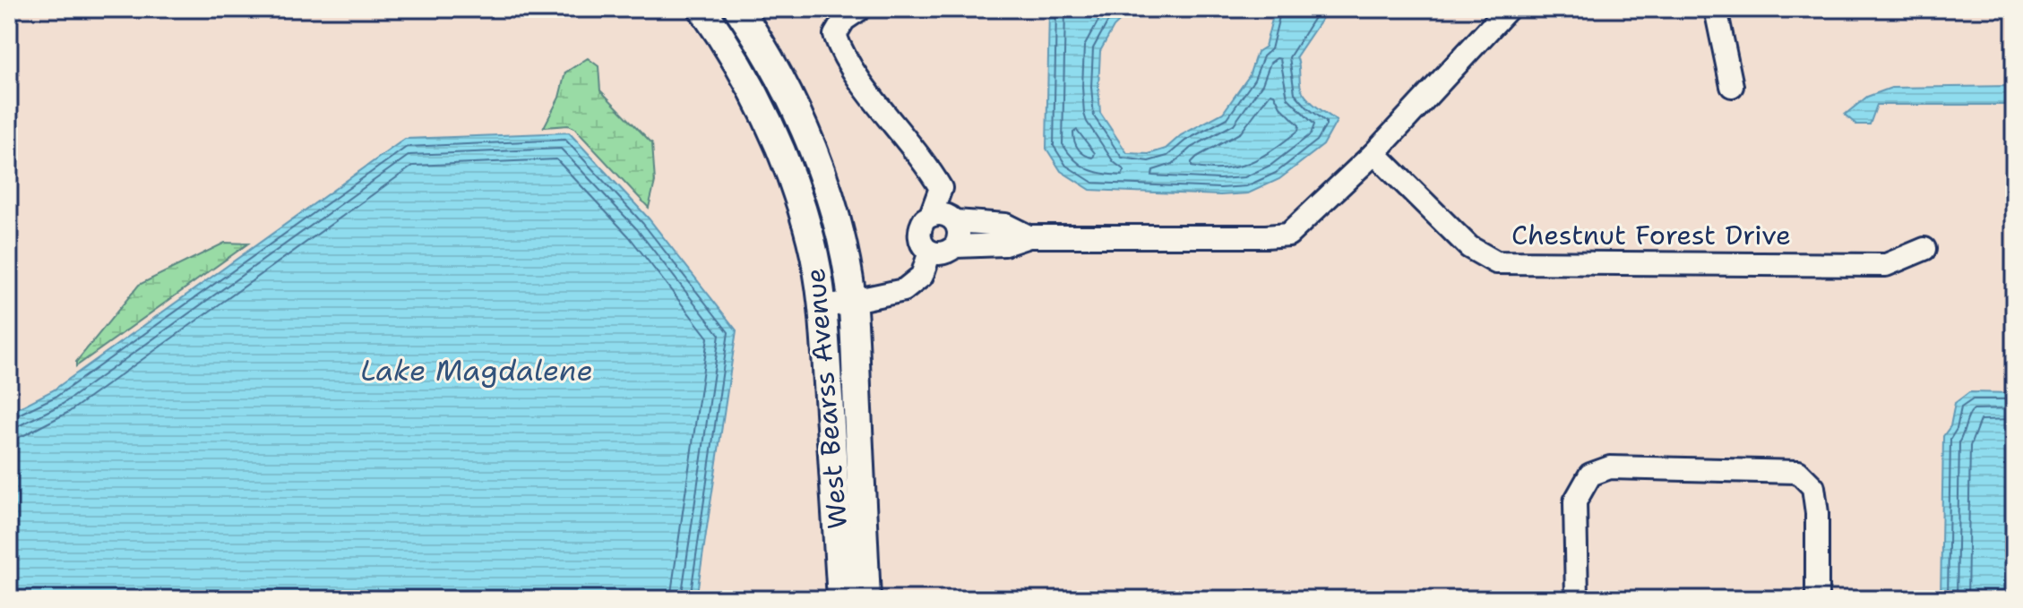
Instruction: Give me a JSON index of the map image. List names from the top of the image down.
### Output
{
  "streets": {
    "main road": ["West Bearss Avenue"],
    "street": ["Chestnut Forest Drive"]
  },
  "water": ["Lake Magdalene"]
}
